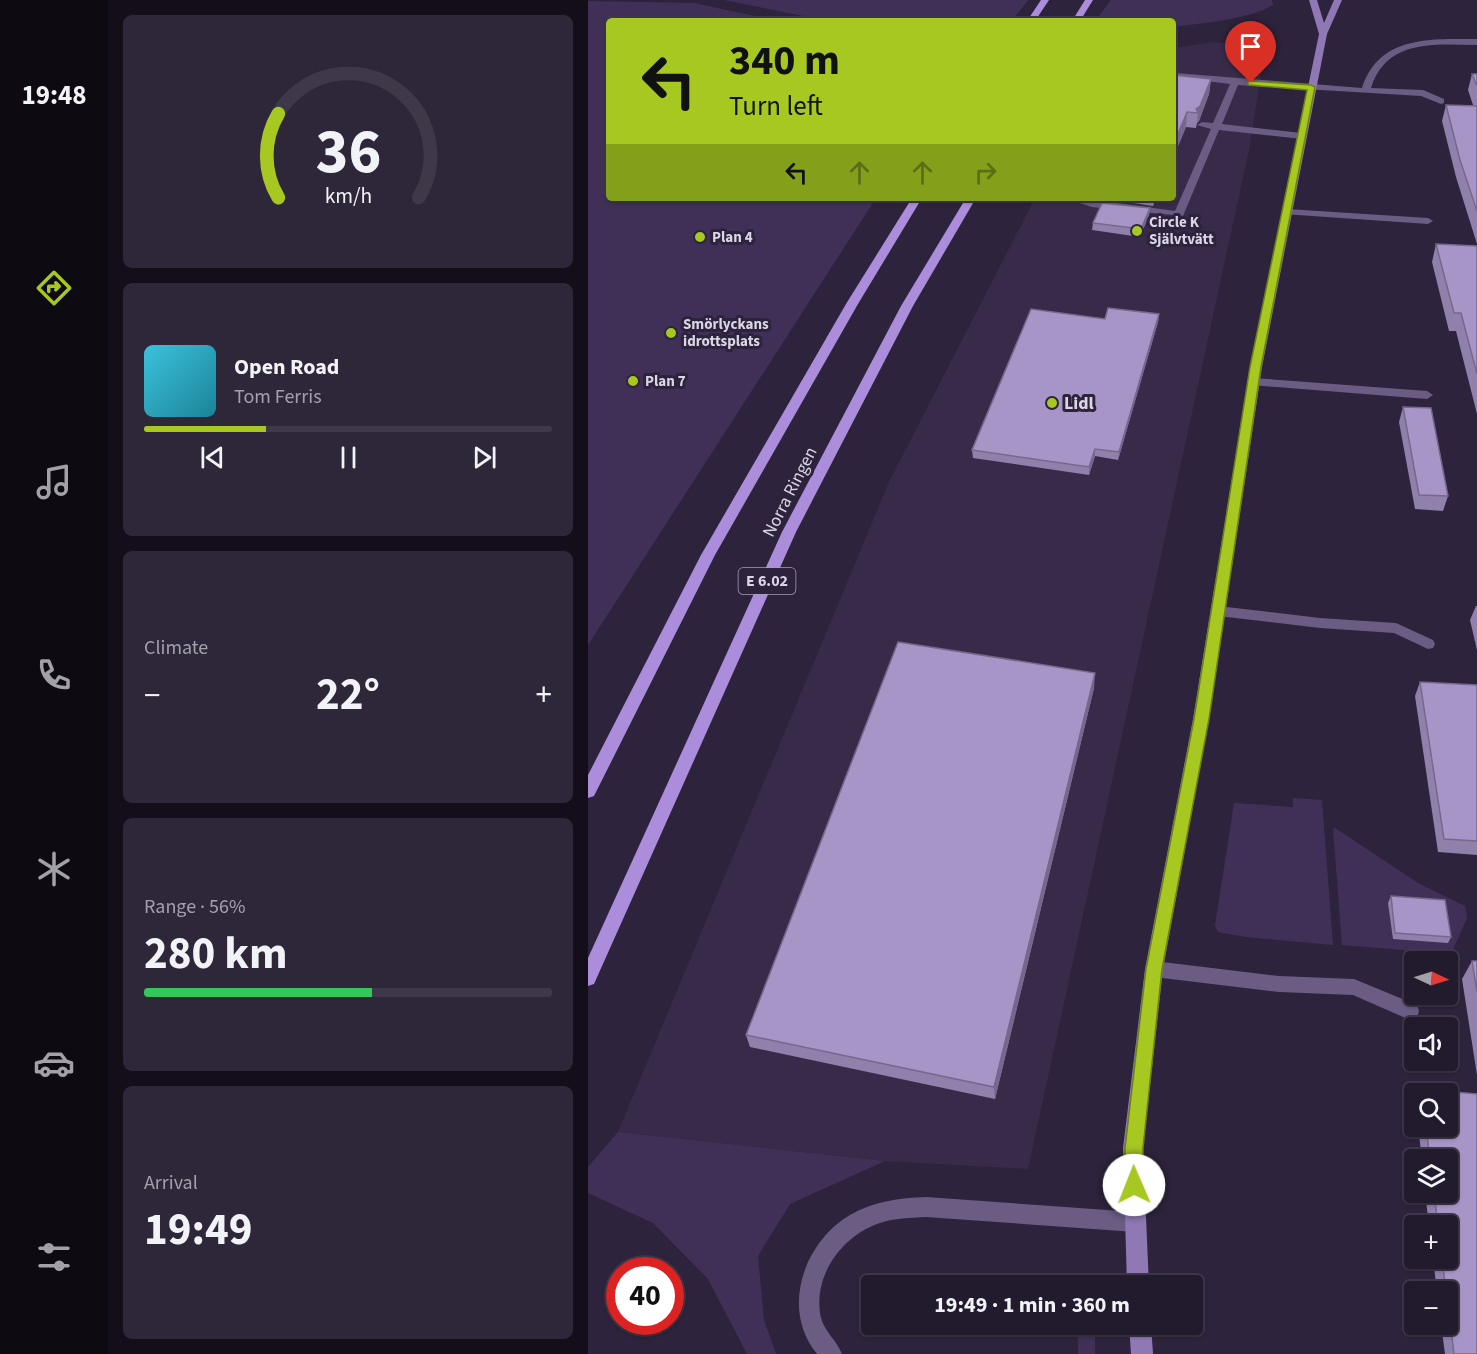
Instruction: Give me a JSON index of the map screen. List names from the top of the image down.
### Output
{
  "streets": {
    "main road": ["Norra Ringen", "E 6.02"]
  },
  "places": [
    "Circle K Självtvätt",
    "Plan 4",
    "Smörlyckans idrottsplats",
    "Plan 7",
    "Lidl"
  ],
  "north": "right",
  "page": {
    "tabs": "19:48",
    "turn": ["340 m", "Turn left"],
    "song": ["Open Road", "Tom Ferris"],
    "tile": [
      "Climate",
      ["Range · 56%", "280 km"],
      ["Arrival", "19:49"]
    ],
    "heat": ["−", "22°", "+"],
    "map_buttons": ["+", "−"],
    "limit": "40",
    "trip": "19:49 · 1 min · 360 m",
    "gauge": ["36", "km/h"]
  }
}
